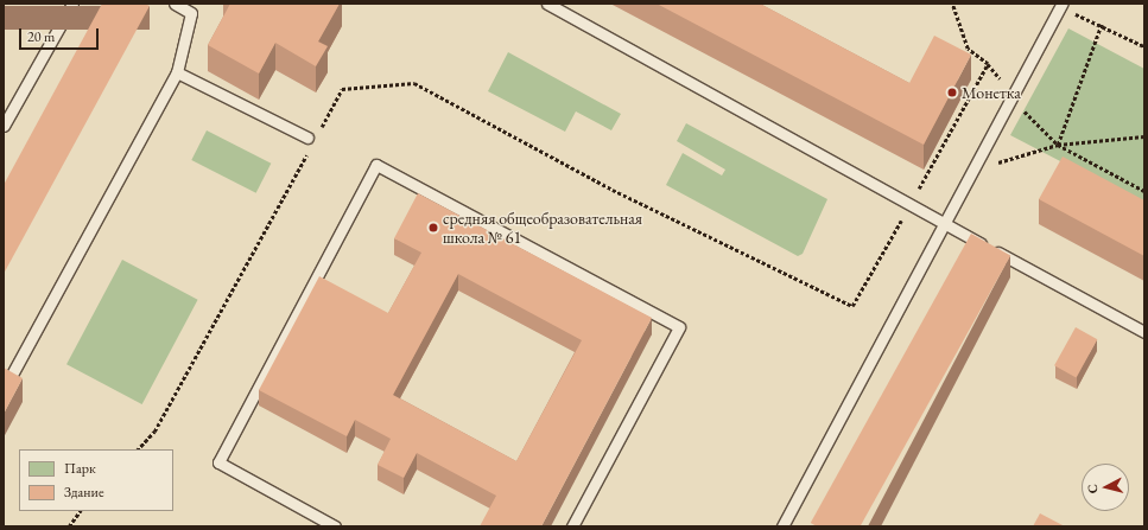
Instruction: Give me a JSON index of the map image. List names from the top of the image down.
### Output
{
  "places": ["Монетка", "средняя общеобразовательная школа № 61"],
  "legend": ["Парк", "Здание"],
  "scale_bar": "20 m",
  "north": "left"
}
